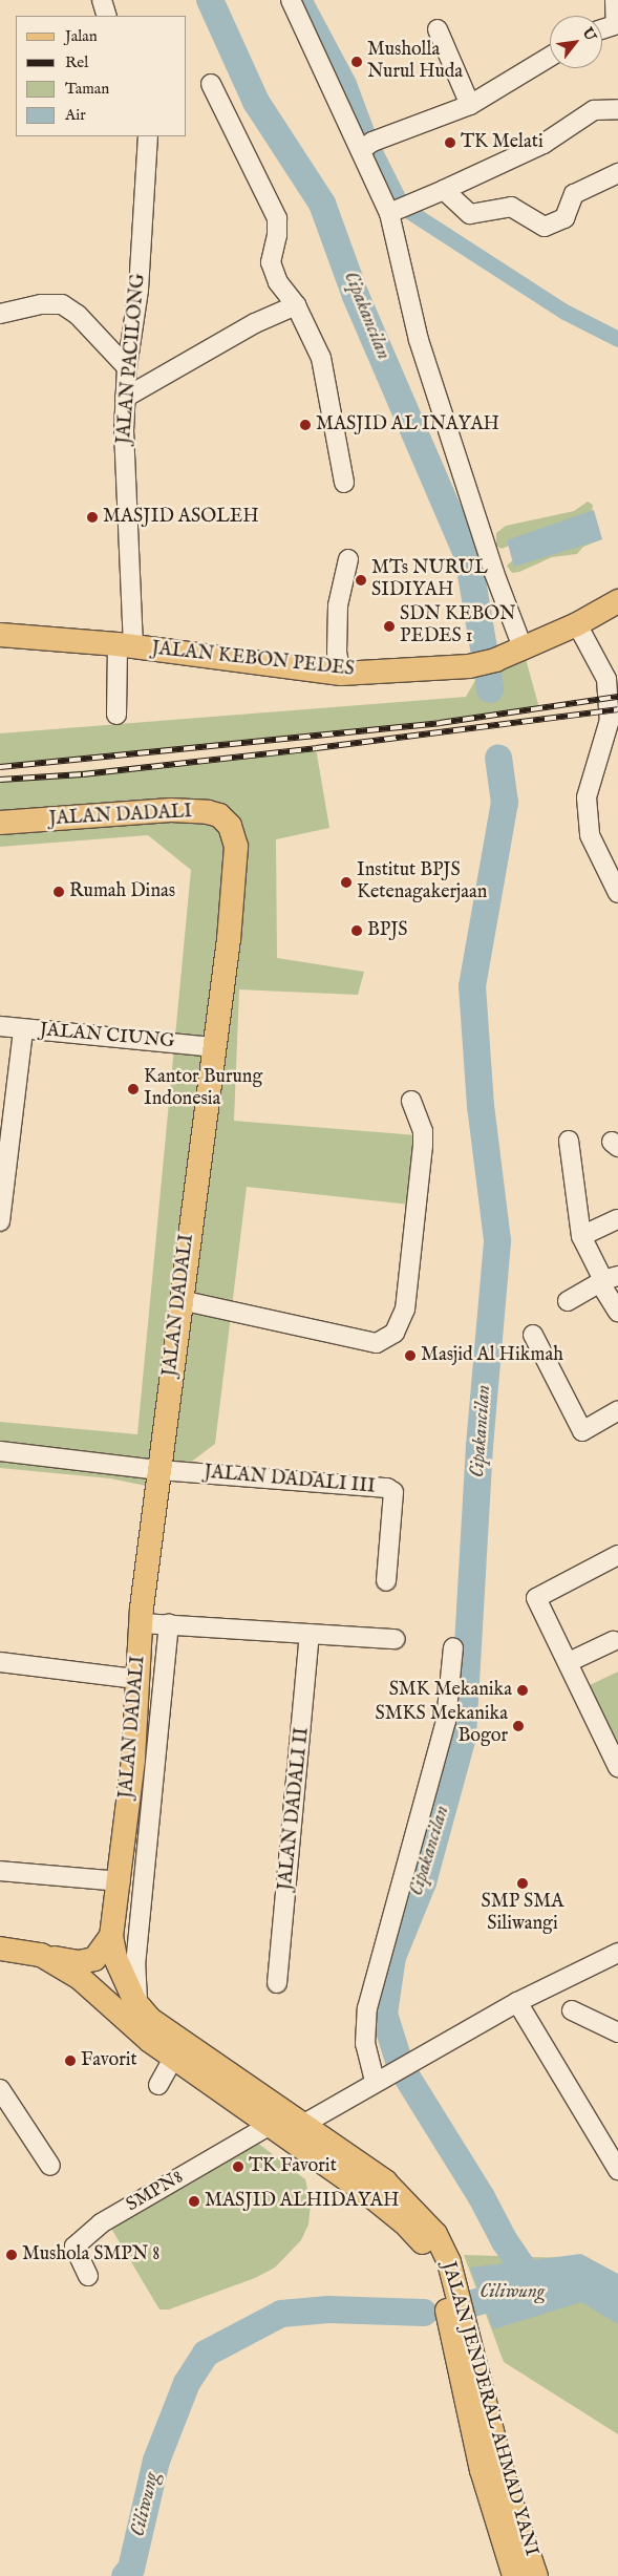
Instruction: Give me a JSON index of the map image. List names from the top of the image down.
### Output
{
  "streets": {
    "main road": ["JALAN KEBON PEDES", "JALAN DADALI", "JALAN JENDERAL AHMAD YANI"],
    "street": [
      "JALAN PACILONG",
      "JALAN CIUNG",
      "JALAN DADALI III",
      "JALAN DADALI II",
      "SMPN8"
    ]
  },
  "crossings": [
    ["JALAN PACILONG", "JALAN KEBON PEDES"],
    ["JALAN DADALI", "JALAN CIUNG"],
    ["JALAN DADALI", "JALAN DADALI III"],
    ["JALAN DADALI", "JALAN JENDERAL AHMAD YANI"],
    ["SMPN8", "JALAN JENDERAL AHMAD YANI"]
  ],
  "water": ["Cipakancilan", "Ciliwung"],
  "places": [
    "Musholla Nurul Huda",
    "TK Melati",
    "MASJID AL INAYAH",
    "MASJID ASOLEH",
    "MTs NURUL SIDIYAH",
    "SDN KEBON PEDES 1",
    "Institut BPJS Ketenagakerjaan",
    "Rumah Dinas",
    "BPJS",
    "Kantor Burung Indonesia",
    "Masjid Al Hikmah",
    "SMK Mekanika",
    "SMKS Mekanika Bogor",
    "SMP SMA Siliwangi",
    "Favorit",
    "TK Favorit",
    "MASJID ALHIDAYAH",
    "Mushola SMPN 8"
  ],
  "legend": [
    "Jalan",
    "Rel",
    "Taman",
    "Air"
  ],
  "north": "top right"
}
